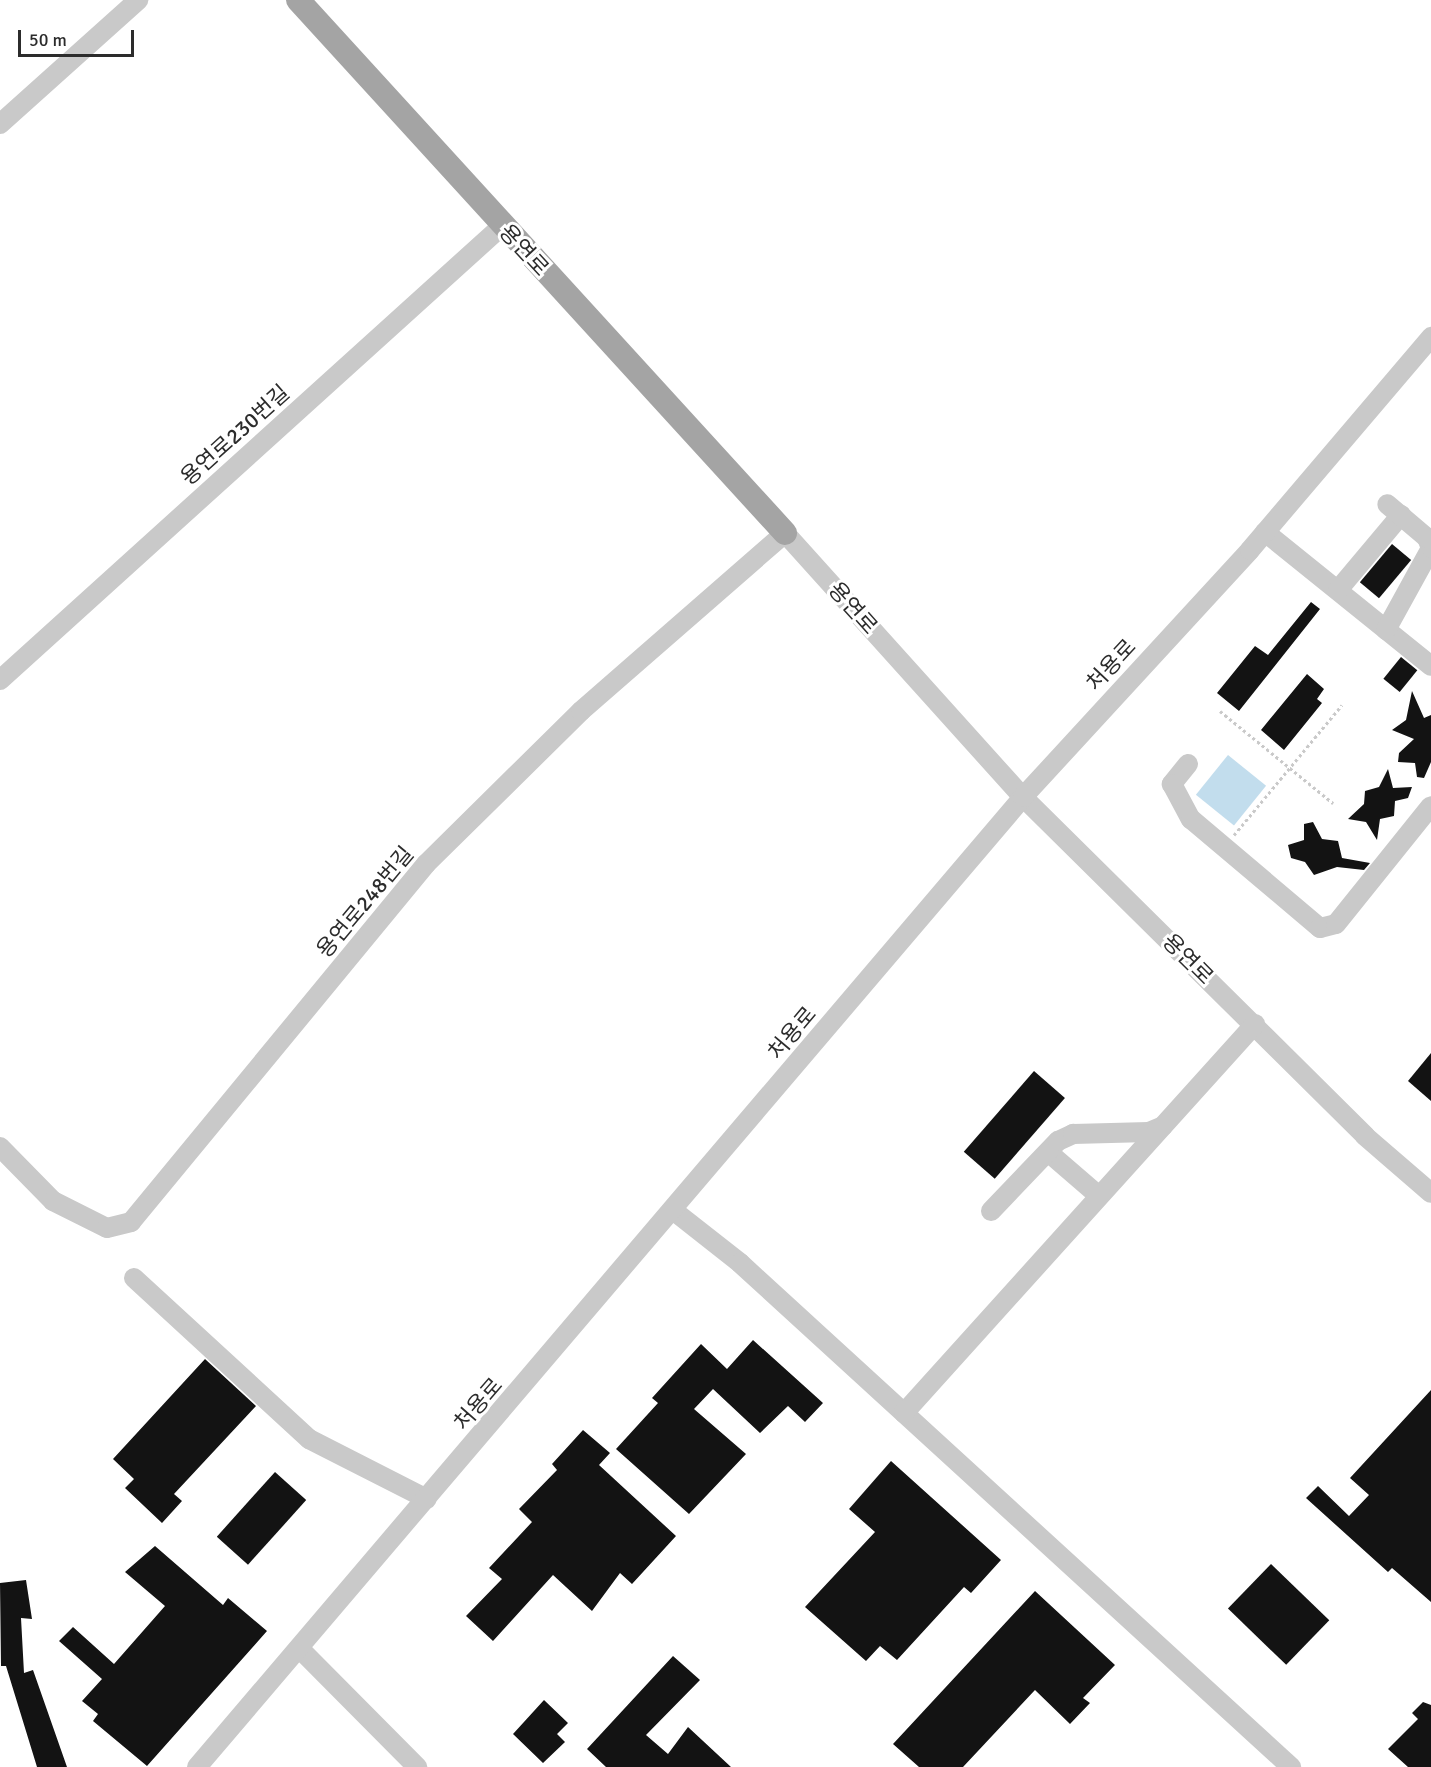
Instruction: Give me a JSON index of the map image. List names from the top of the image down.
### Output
{
  "streets": {
    "main road": ["용연로"],
    "street": ["용연로230번길", "처용로", "용연로248번길"]
  },
  "crossings": [
    ["용연로", "용연로230번길"],
    ["용연로", "처용로"],
    ["용연로", "용연로248번길"]
  ],
  "scale_bar": "50 m"
}
